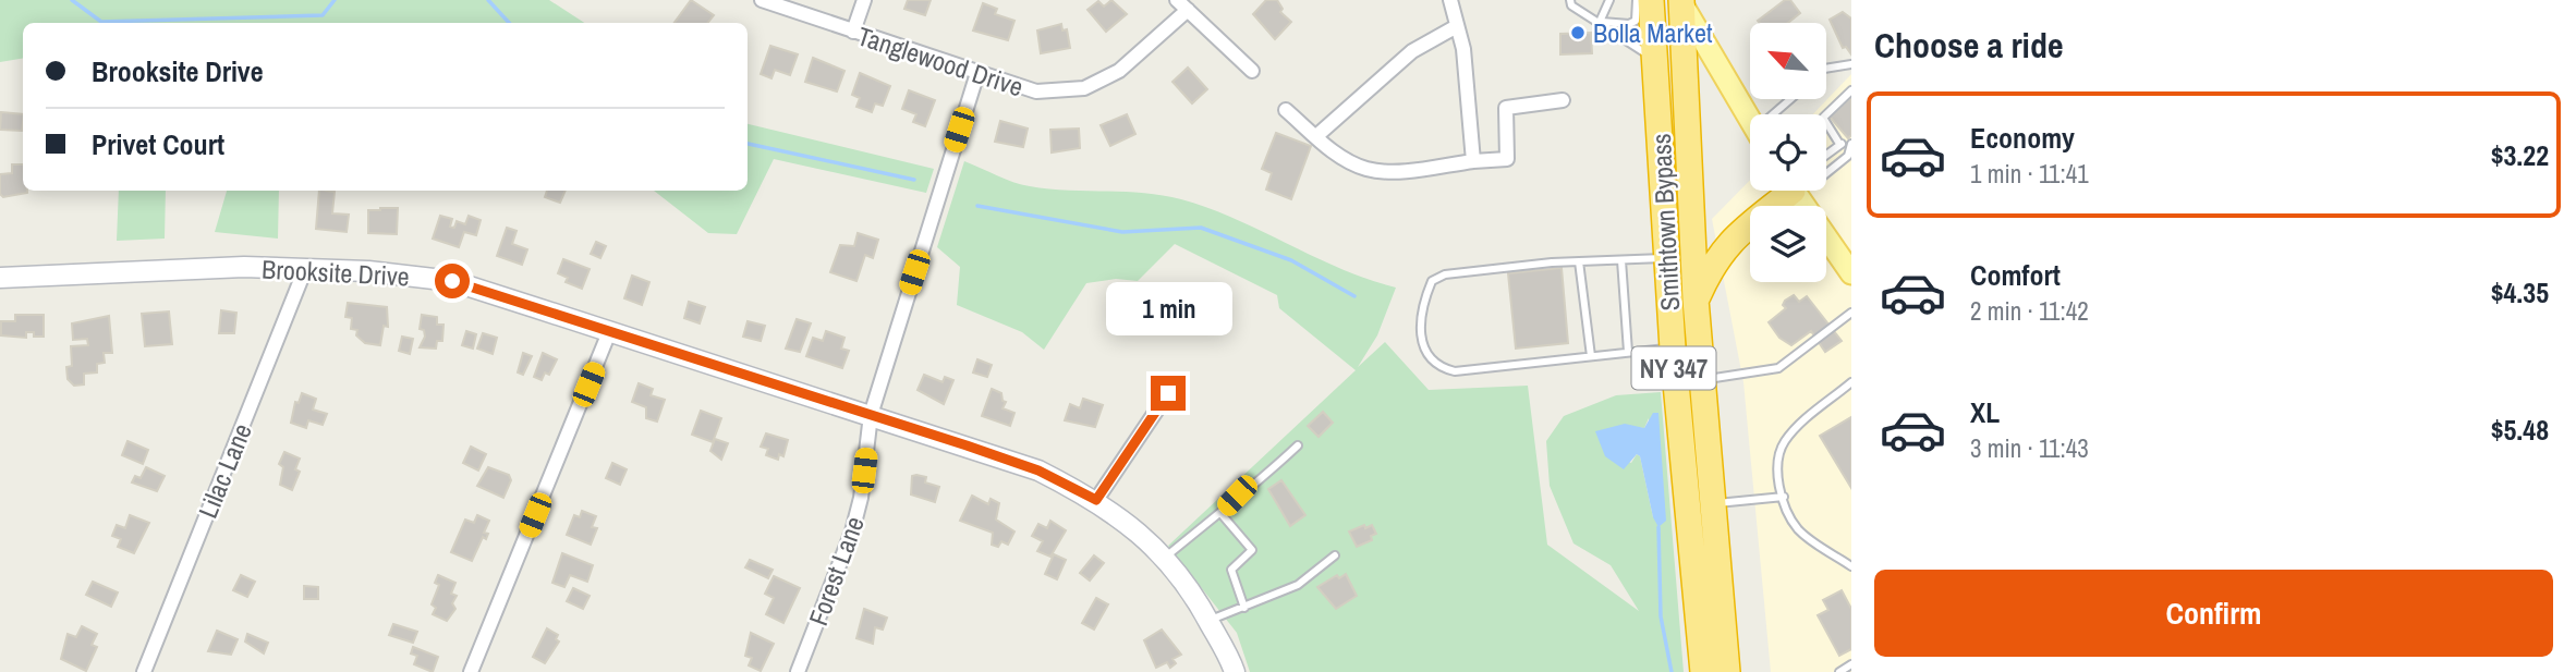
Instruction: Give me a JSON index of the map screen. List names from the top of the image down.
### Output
{
  "streets": {
    "highway": ["Smithtown Bypass", "NY 347"],
    "street": [
      "Tanglewood Drive",
      "Brooksite Drive",
      "Lilac Lane",
      "Forest Lane"
    ]
  },
  "crossings": [
    ["Tanglewood Drive", "Forest Lane"],
    ["Brooksite Drive", "Lilac Lane"],
    ["Brooksite Drive", "Forest Lane"]
  ],
  "places": ["Bolla Market"],
  "north": "top left",
  "page": {
    "heading": "Choose a ride",
    "banner": ["Brooksite Drive", "Privet Court"],
    "list": [
      {
        "name": "Economy",
        "note": "1 min · 11:41",
        "value": "$3.22"
      },
      {
        "name": "Comfort",
        "note": "2 min · 11:42",
        "value": "$4.35"
      },
      {
        "name": "XL",
        "note": "3 min · 11:43",
        "value": "$5.48"
      }
    ],
    "bubble": "1 min",
    "buttons": "Confirm"
  }
}
